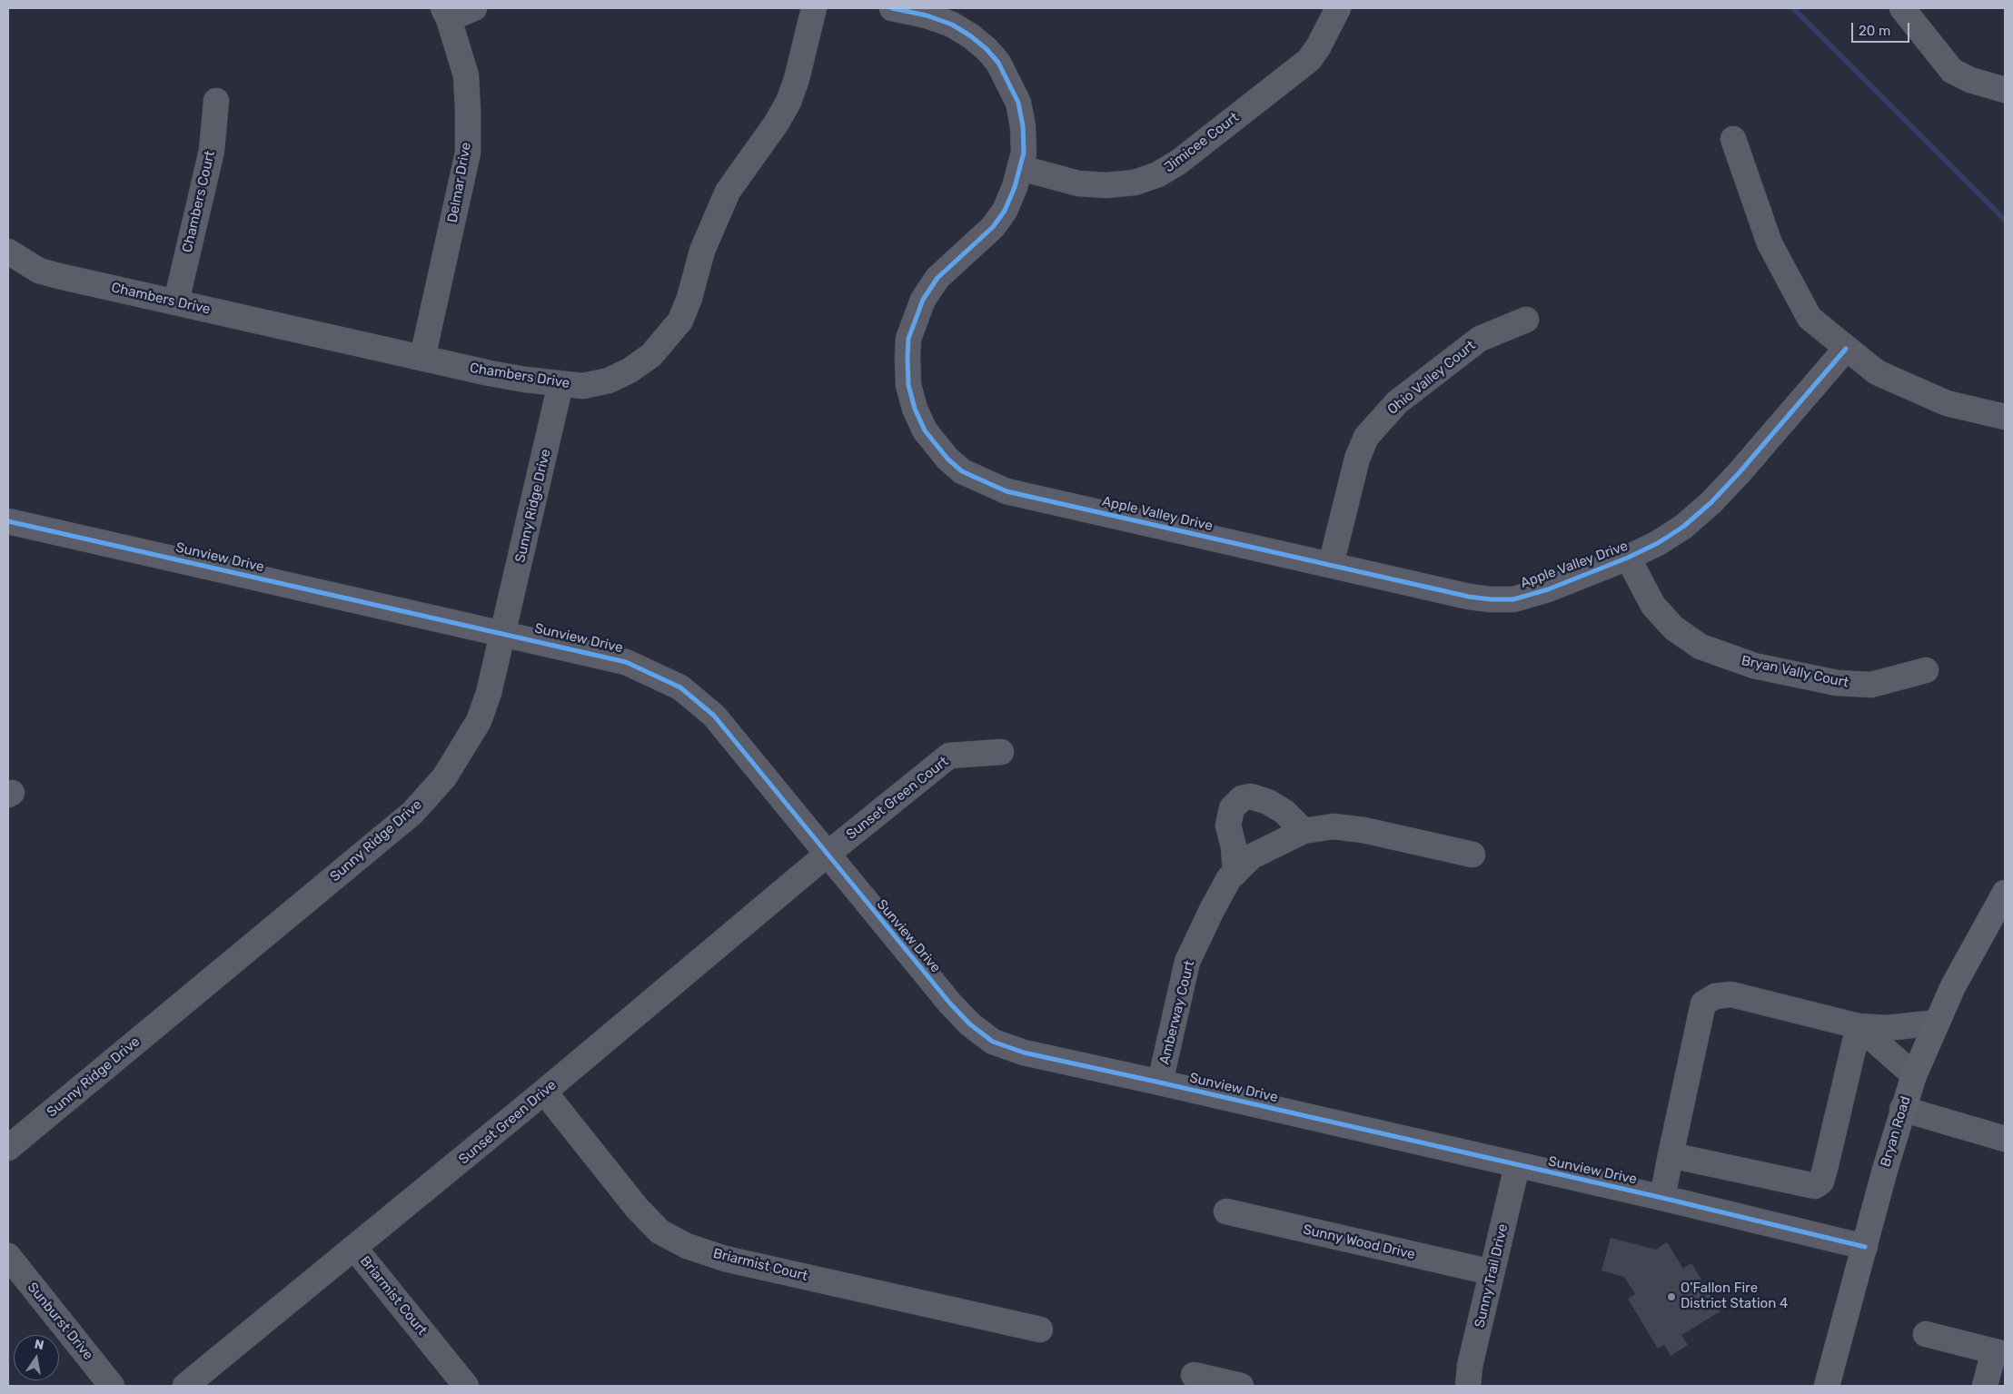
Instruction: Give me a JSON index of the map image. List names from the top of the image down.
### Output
{
  "streets": {
    "main road": ["Bryan Road"],
    "street": [
      "Jimicee Court",
      "Delmar Drive",
      "Chambers Court",
      "Chambers Drive",
      "Ohio Valley Court",
      "Sunny Ridge Drive",
      "Apple Valley Drive",
      "Sunview Drive",
      "Bryan Vally Court",
      "Sunset Green Court",
      "Amberway Court",
      "Sunset Green Drive",
      "Sunny Wood Drive",
      "Briarmist Court",
      "Sunny Trail Drive",
      "Sunburst Drive"
    ]
  },
  "crossings": [
    ["Jimicee Court", "Apple Valley Drive"],
    ["Delmar Drive", "Chambers Drive"],
    ["Chambers Court", "Chambers Drive"],
    ["Chambers Drive", "Sunny Ridge Drive"],
    ["Ohio Valley Court", "Apple Valley Drive"],
    ["Sunny Ridge Drive", "Sunview Drive"],
    ["Apple Valley Drive", "Bryan Vally Court"],
    ["Sunview Drive", "Sunset Green Court"],
    ["Sunview Drive", "Amberway Court"],
    ["Sunview Drive", "Sunset Green Drive"],
    ["Sunview Drive", "Bryan Road"],
    ["Sunview Drive", "Sunny Trail Drive"],
    ["Sunset Green Court", "Sunset Green Drive"],
    ["Sunset Green Drive", "Briarmist Court"],
    ["Sunny Wood Drive", "Sunny Trail Drive"]
  ],
  "places": ["O'Fallon Fire District Station 4"],
  "scale_bar": "20 m",
  "north": "top"
}
